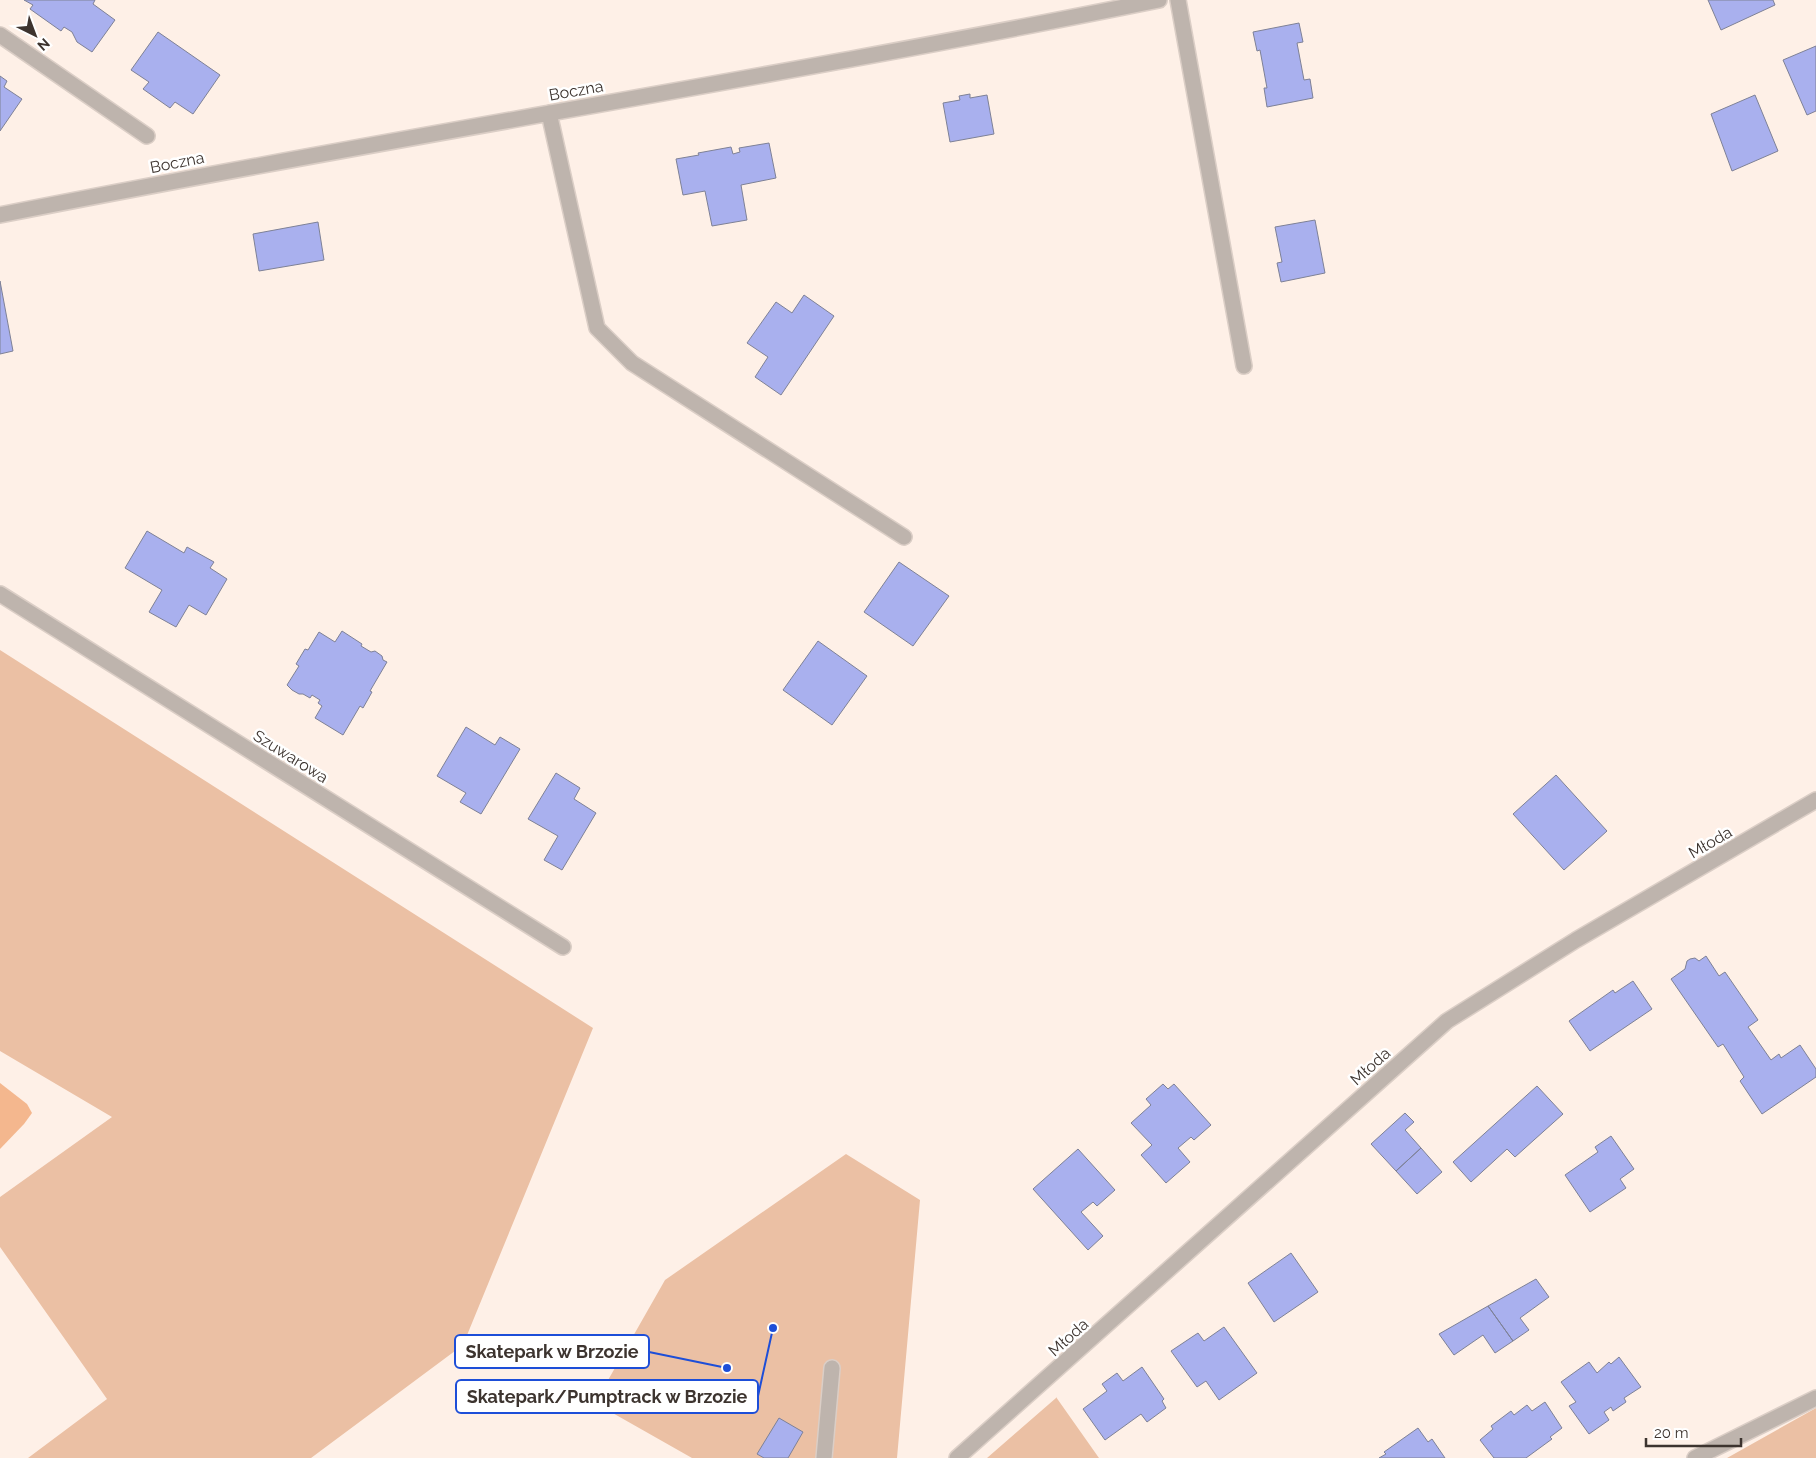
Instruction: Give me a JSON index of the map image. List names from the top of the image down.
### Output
{
  "streets": {
    "street": ["Boczna", "Szuwarowa", "Młoda"]
  },
  "places": ["Skatepark/Pumptrack w Brzozie", "Skatepark w Brzozie"],
  "scale_bar": "20 m",
  "north": "bottom right"
}
